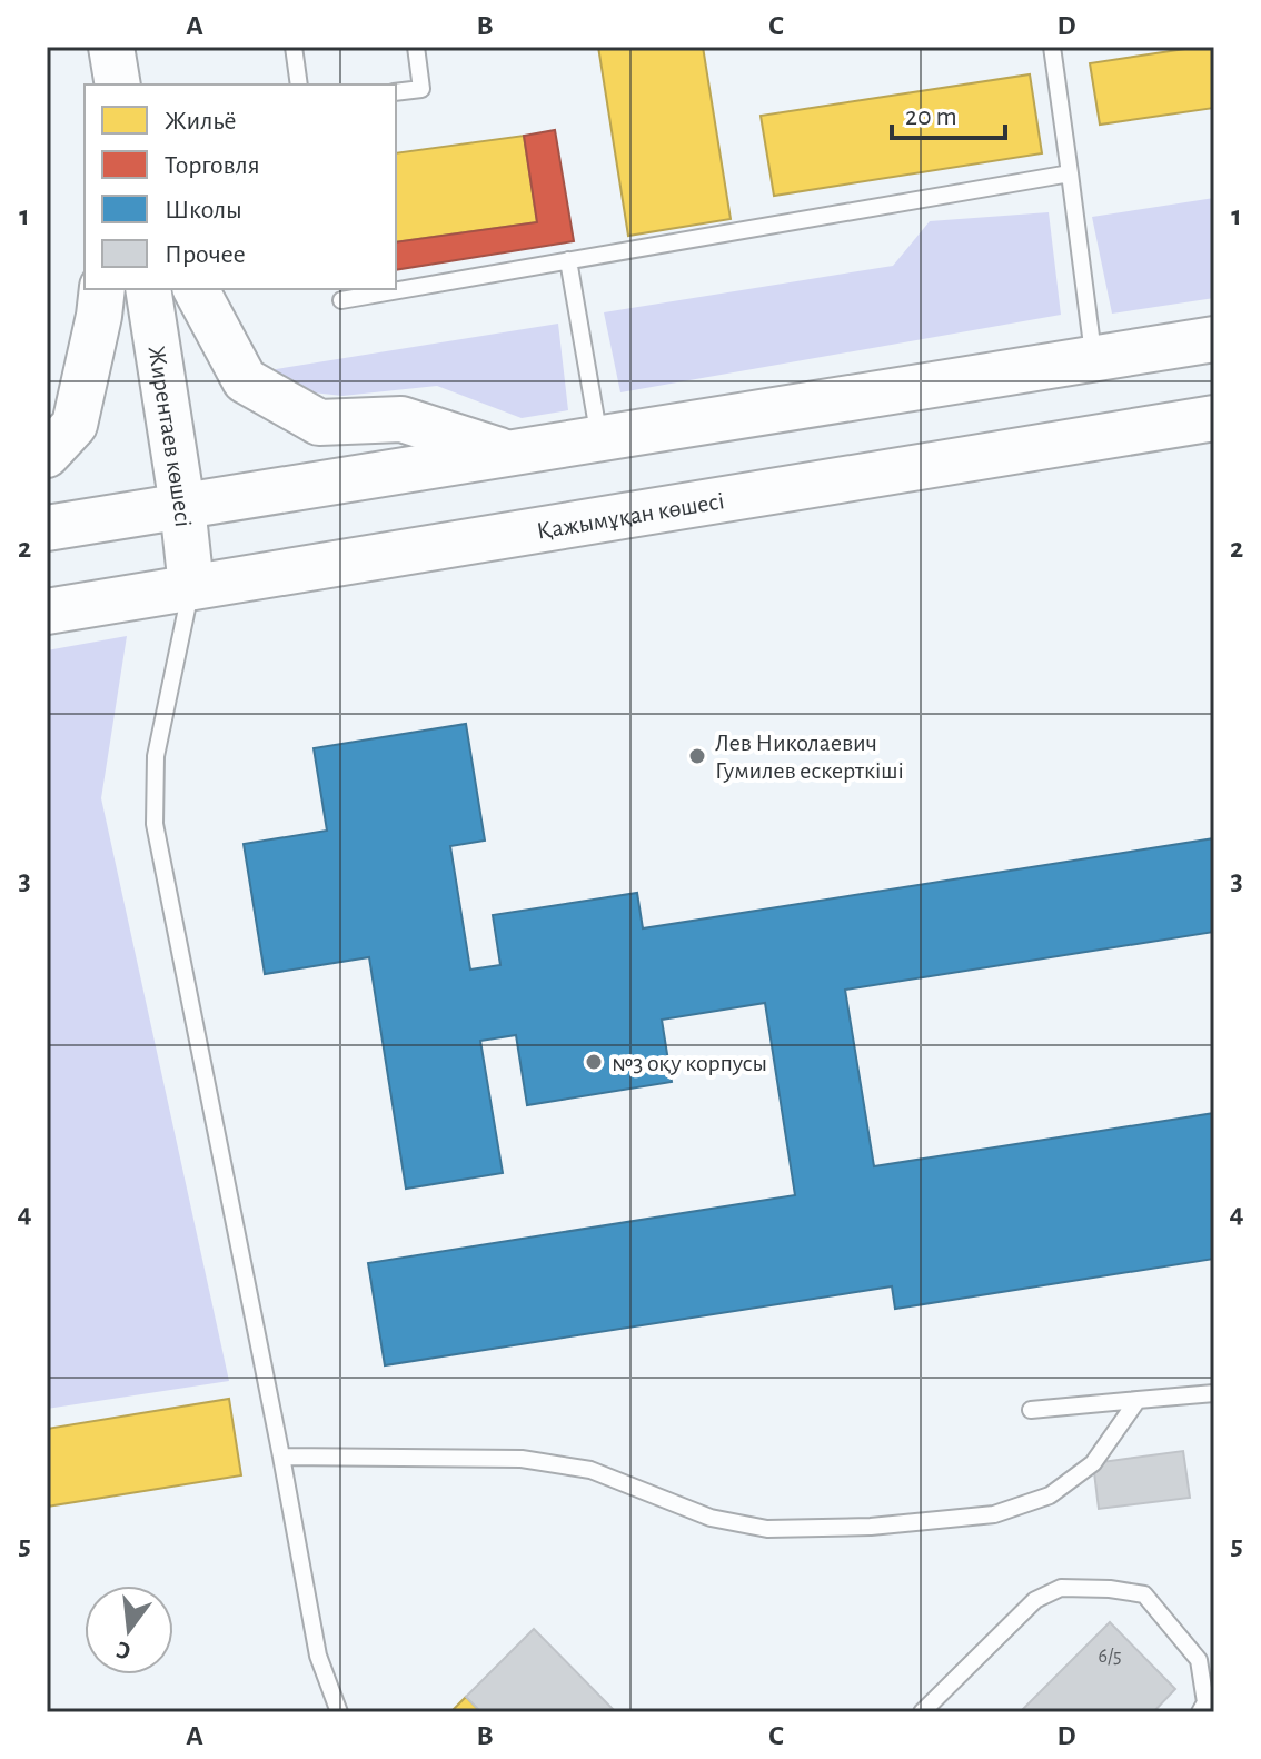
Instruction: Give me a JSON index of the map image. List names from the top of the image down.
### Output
{
  "streets": {
    "main road": ["Жирентаев көшесі", "Қажымұқан көшесі"]
  },
  "crossings": [
    ["Жирентаев көшесі", "Қажымұқан көшесі"]
  ],
  "places": ["Лев Николаевич Гумилев ескерткіші", "№3 оқу корпусы"],
  "house_numbers": ["6/5"],
  "legend": [
    "Жильё",
    "Торговля",
    "Школы",
    "Прочее"
  ],
  "scale_bar": "20 m",
  "north": "bottom",
  "grid": {
    "columns": [
      "A",
      "B",
      "C",
      "D"
    ],
    "rows": [
      "1",
      "2",
      "3",
      "4",
      "5"
    ]
  }
}
